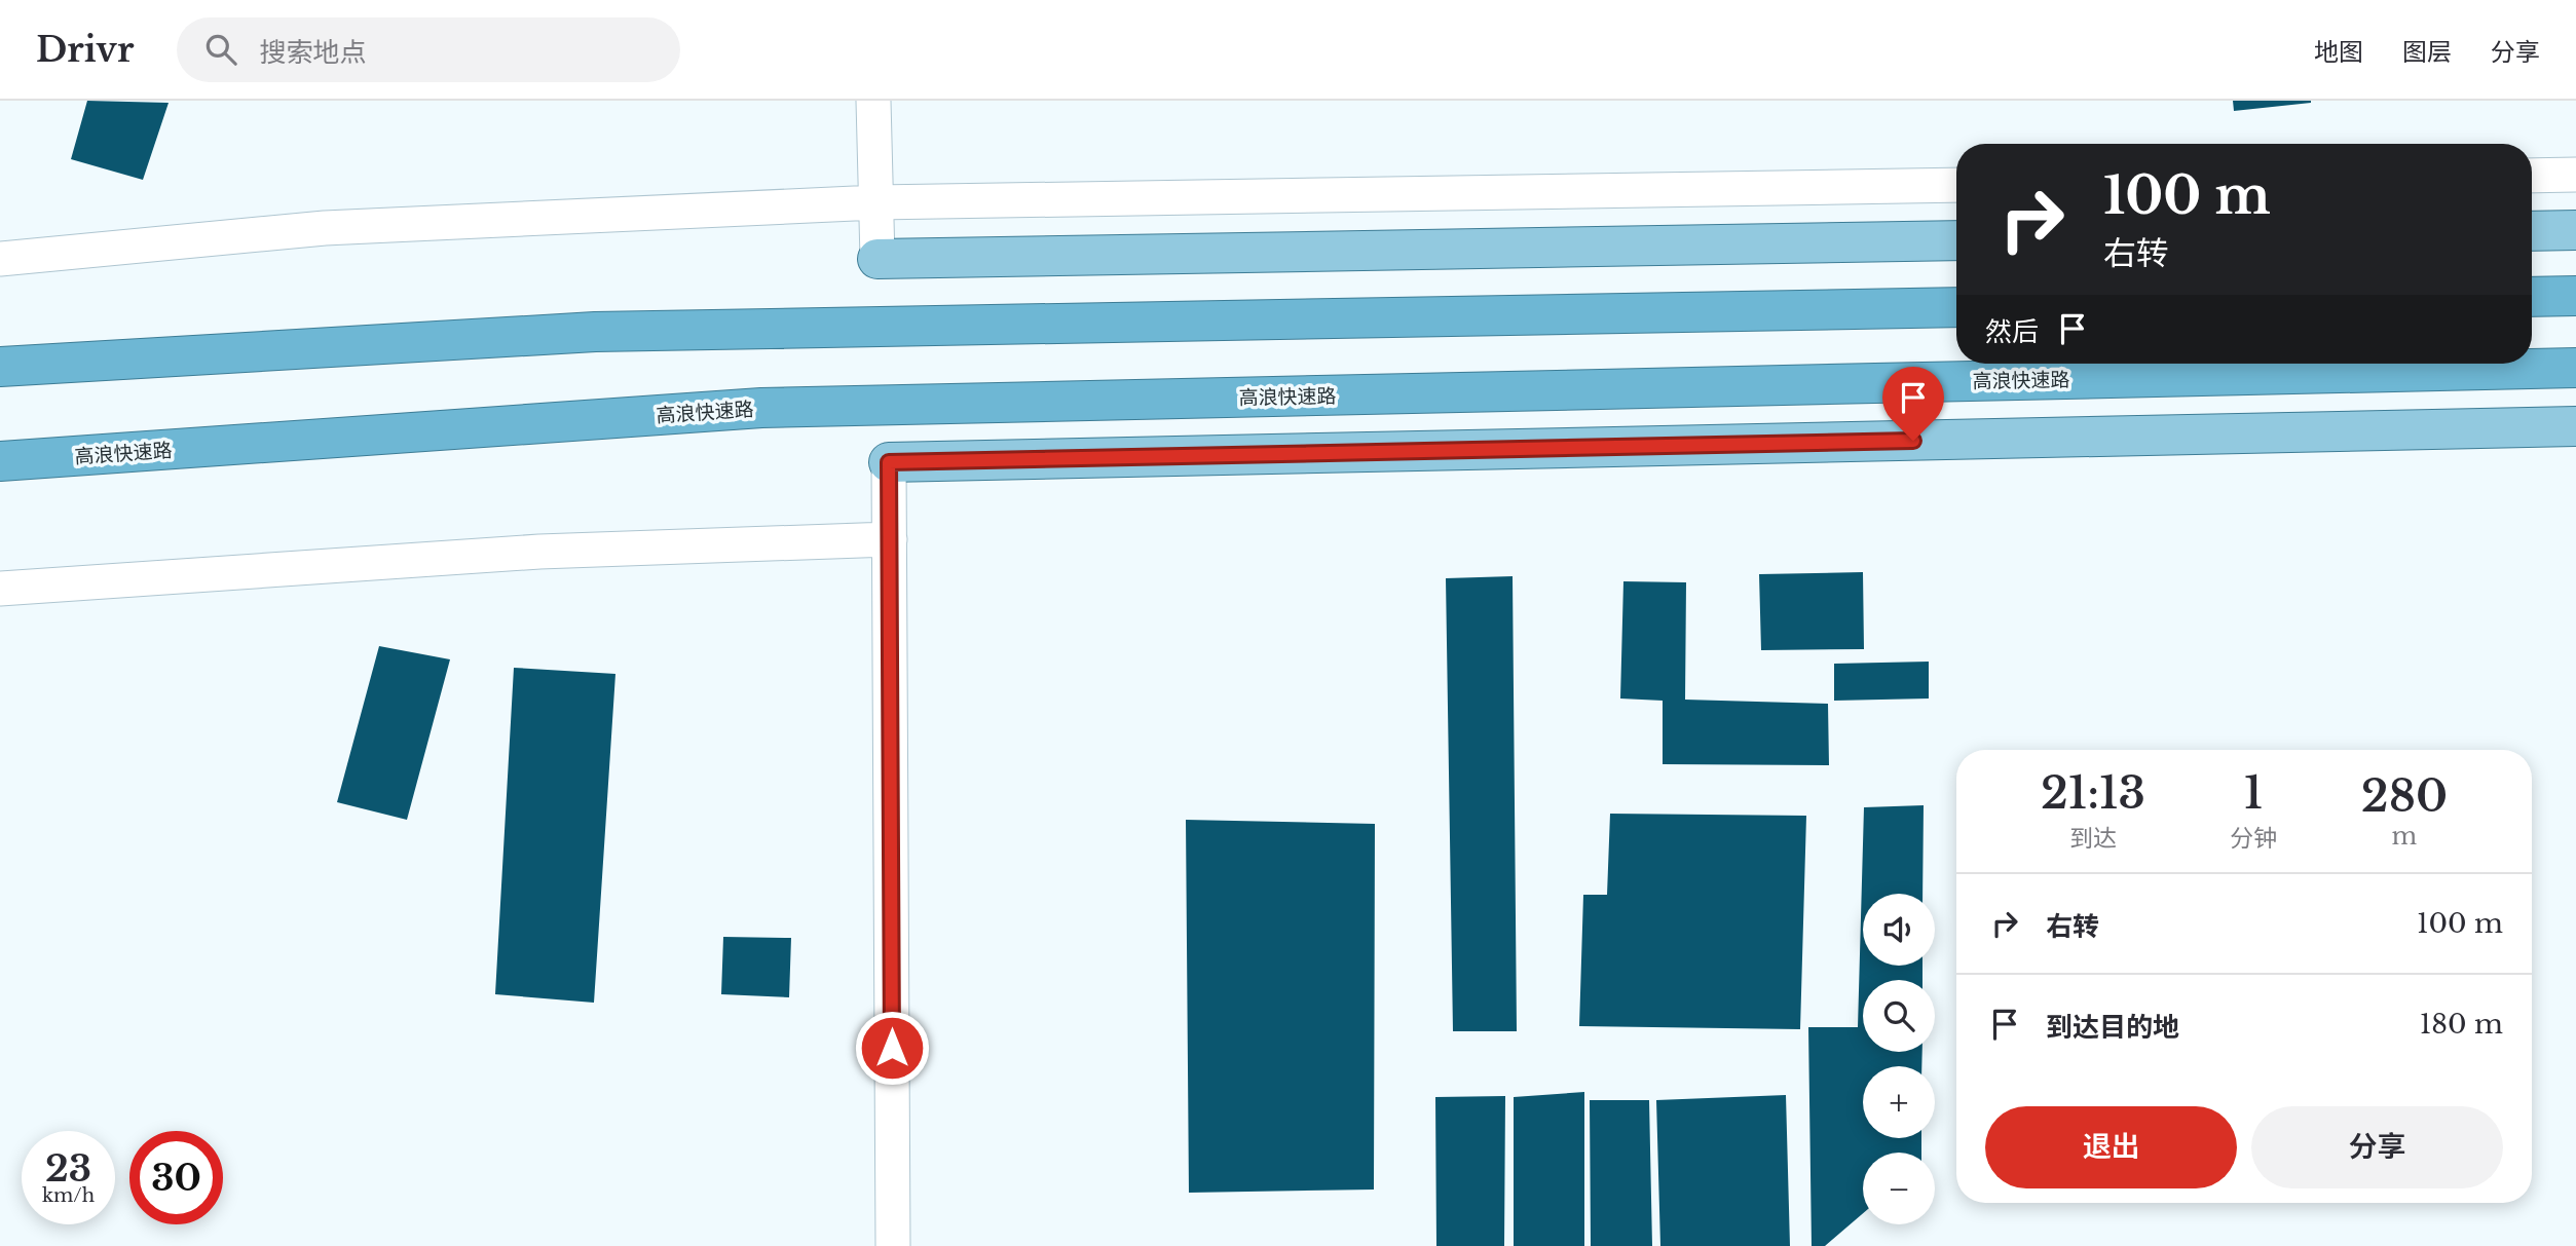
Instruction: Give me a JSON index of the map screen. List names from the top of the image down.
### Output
{
  "streets": {
    "highway": ["高浪快速路"]
  },
  "page": {
    "header": "Drivr",
    "search": "搜索地点",
    "nav": ["地图", "图层", "分享"],
    "turn": ["100 m", "右转"],
    "then": "然后",
    "eta": [
      "21:13",
      "到达",
      "1",
      "分钟",
      "280",
      "m"
    ],
    "list": [
      {
        "name": "右转",
        "value": "100 m"
      },
      {
        "name": "到达目的地",
        "value": "180 m"
      }
    ],
    "map_buttons": ["+", "−"],
    "buttons": ["退出", "分享"],
    "speed": "23 km/h",
    "limit": "30"
  }
}
